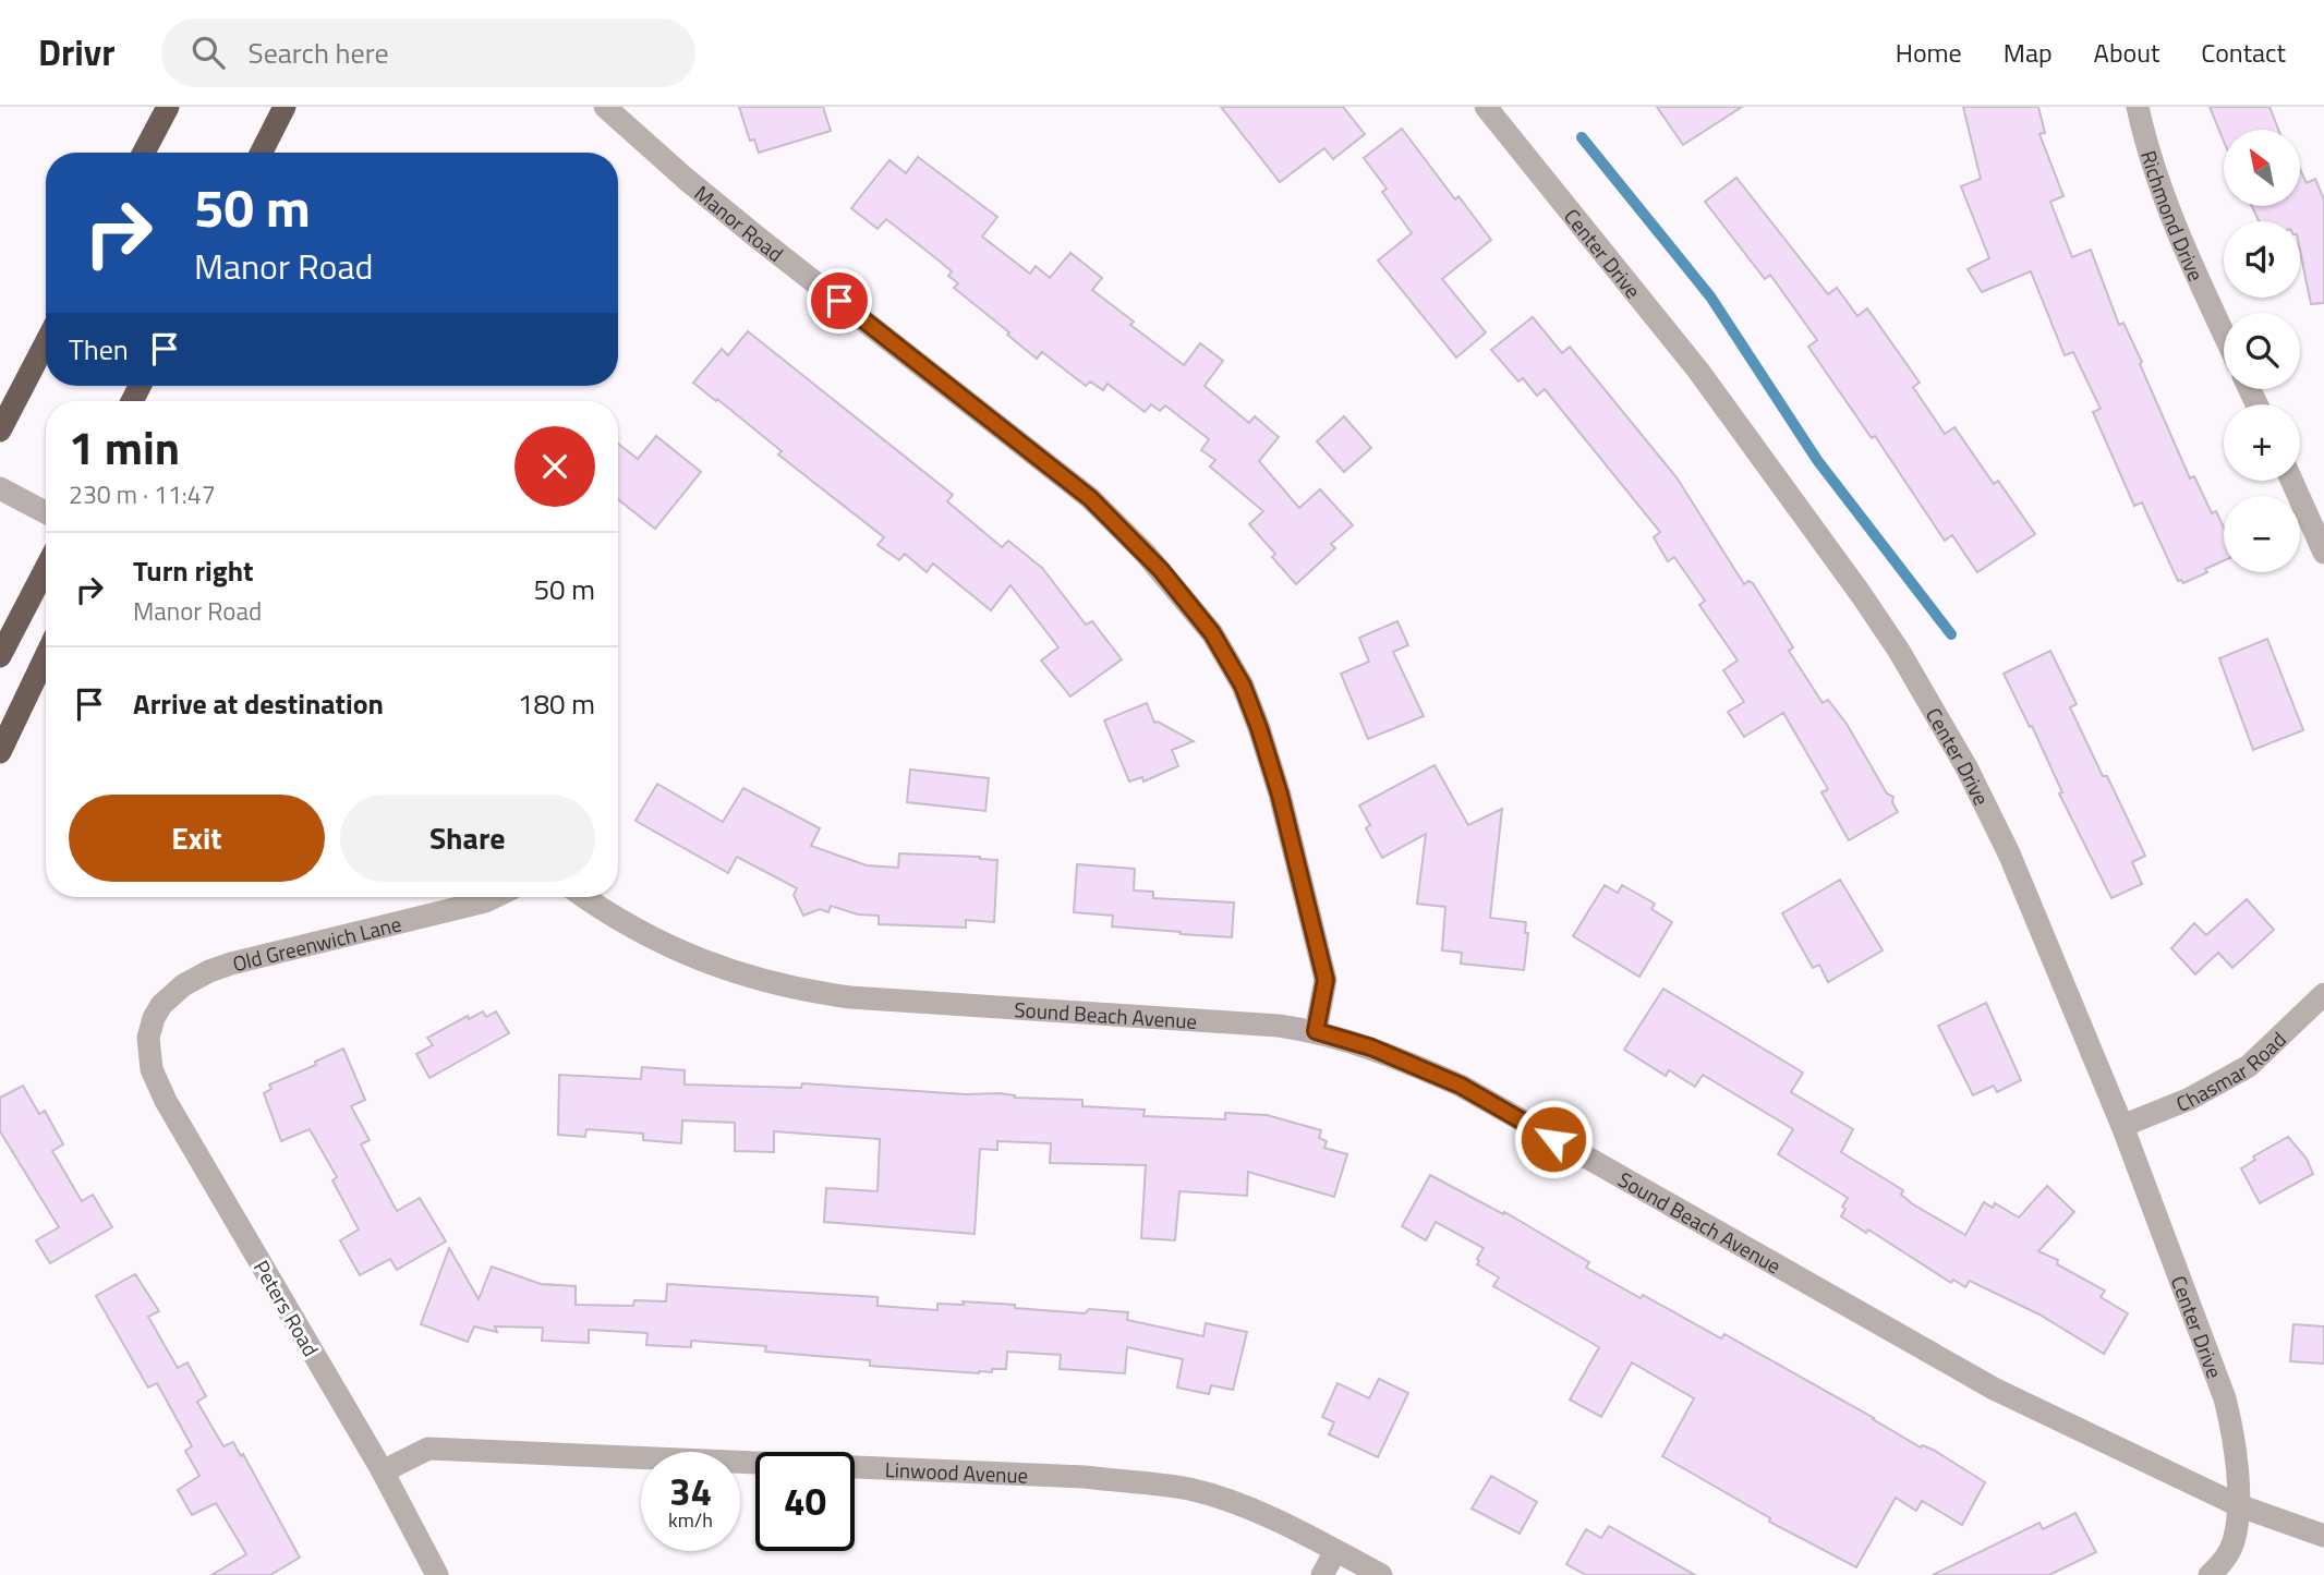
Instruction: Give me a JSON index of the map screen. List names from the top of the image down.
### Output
{
  "streets": {
    "street": [
      "Richmond Drive",
      "Manor Road",
      "Center Drive",
      "Old Greenwich Lane",
      "Sound Beach Avenue",
      "Chasmar Road",
      "Peters Road",
      "Linwood Avenue"
    ]
  },
  "crossings": [
    ["Manor Road", "Sound Beach Avenue"],
    ["Center Drive", "Sound Beach Avenue"],
    ["Center Drive", "Chasmar Road"],
    ["Old Greenwich Lane", "Peters Road"],
    ["Peters Road", "Linwood Avenue"]
  ],
  "north": "top left",
  "page": {
    "header": "Drivr",
    "search": "Search here",
    "nav": [
      "Home",
      "Map",
      "About",
      "Contact"
    ],
    "map_buttons": ["+", "−"],
    "turn": ["50 m", "Manor Road"],
    "then": "Then",
    "heading": ["1 min", "230 m · 11:47"],
    "list": [
      {
        "name": "Turn right",
        "note": "Manor Road",
        "value": "50 m"
      },
      {
        "name": "Arrive at destination",
        "value": "180 m"
      }
    ],
    "buttons": ["Exit", "Share"],
    "speed": "34 km/h",
    "limit": "40"
  }
}
